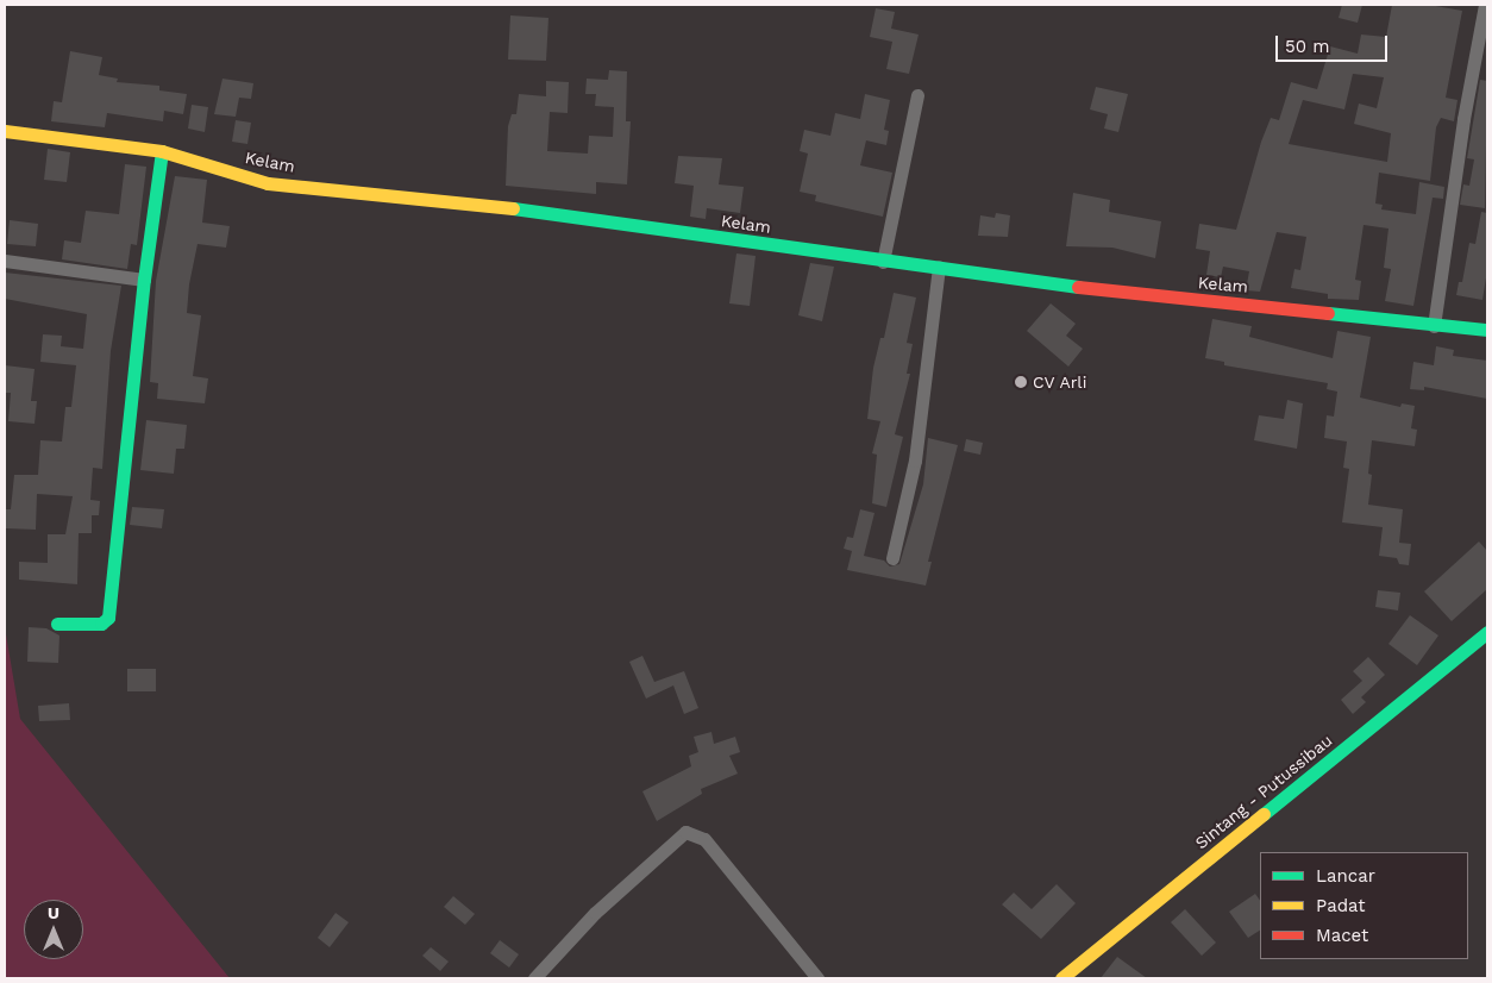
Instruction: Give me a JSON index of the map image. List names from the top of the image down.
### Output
{
  "streets": {
    "main road": ["Kelam", "Sintang - Putussibau"]
  },
  "places": ["CV Arli"],
  "legend": ["Lancar", "Padat", "Macet"],
  "scale_bar": "50 m",
  "north": "top"
}
